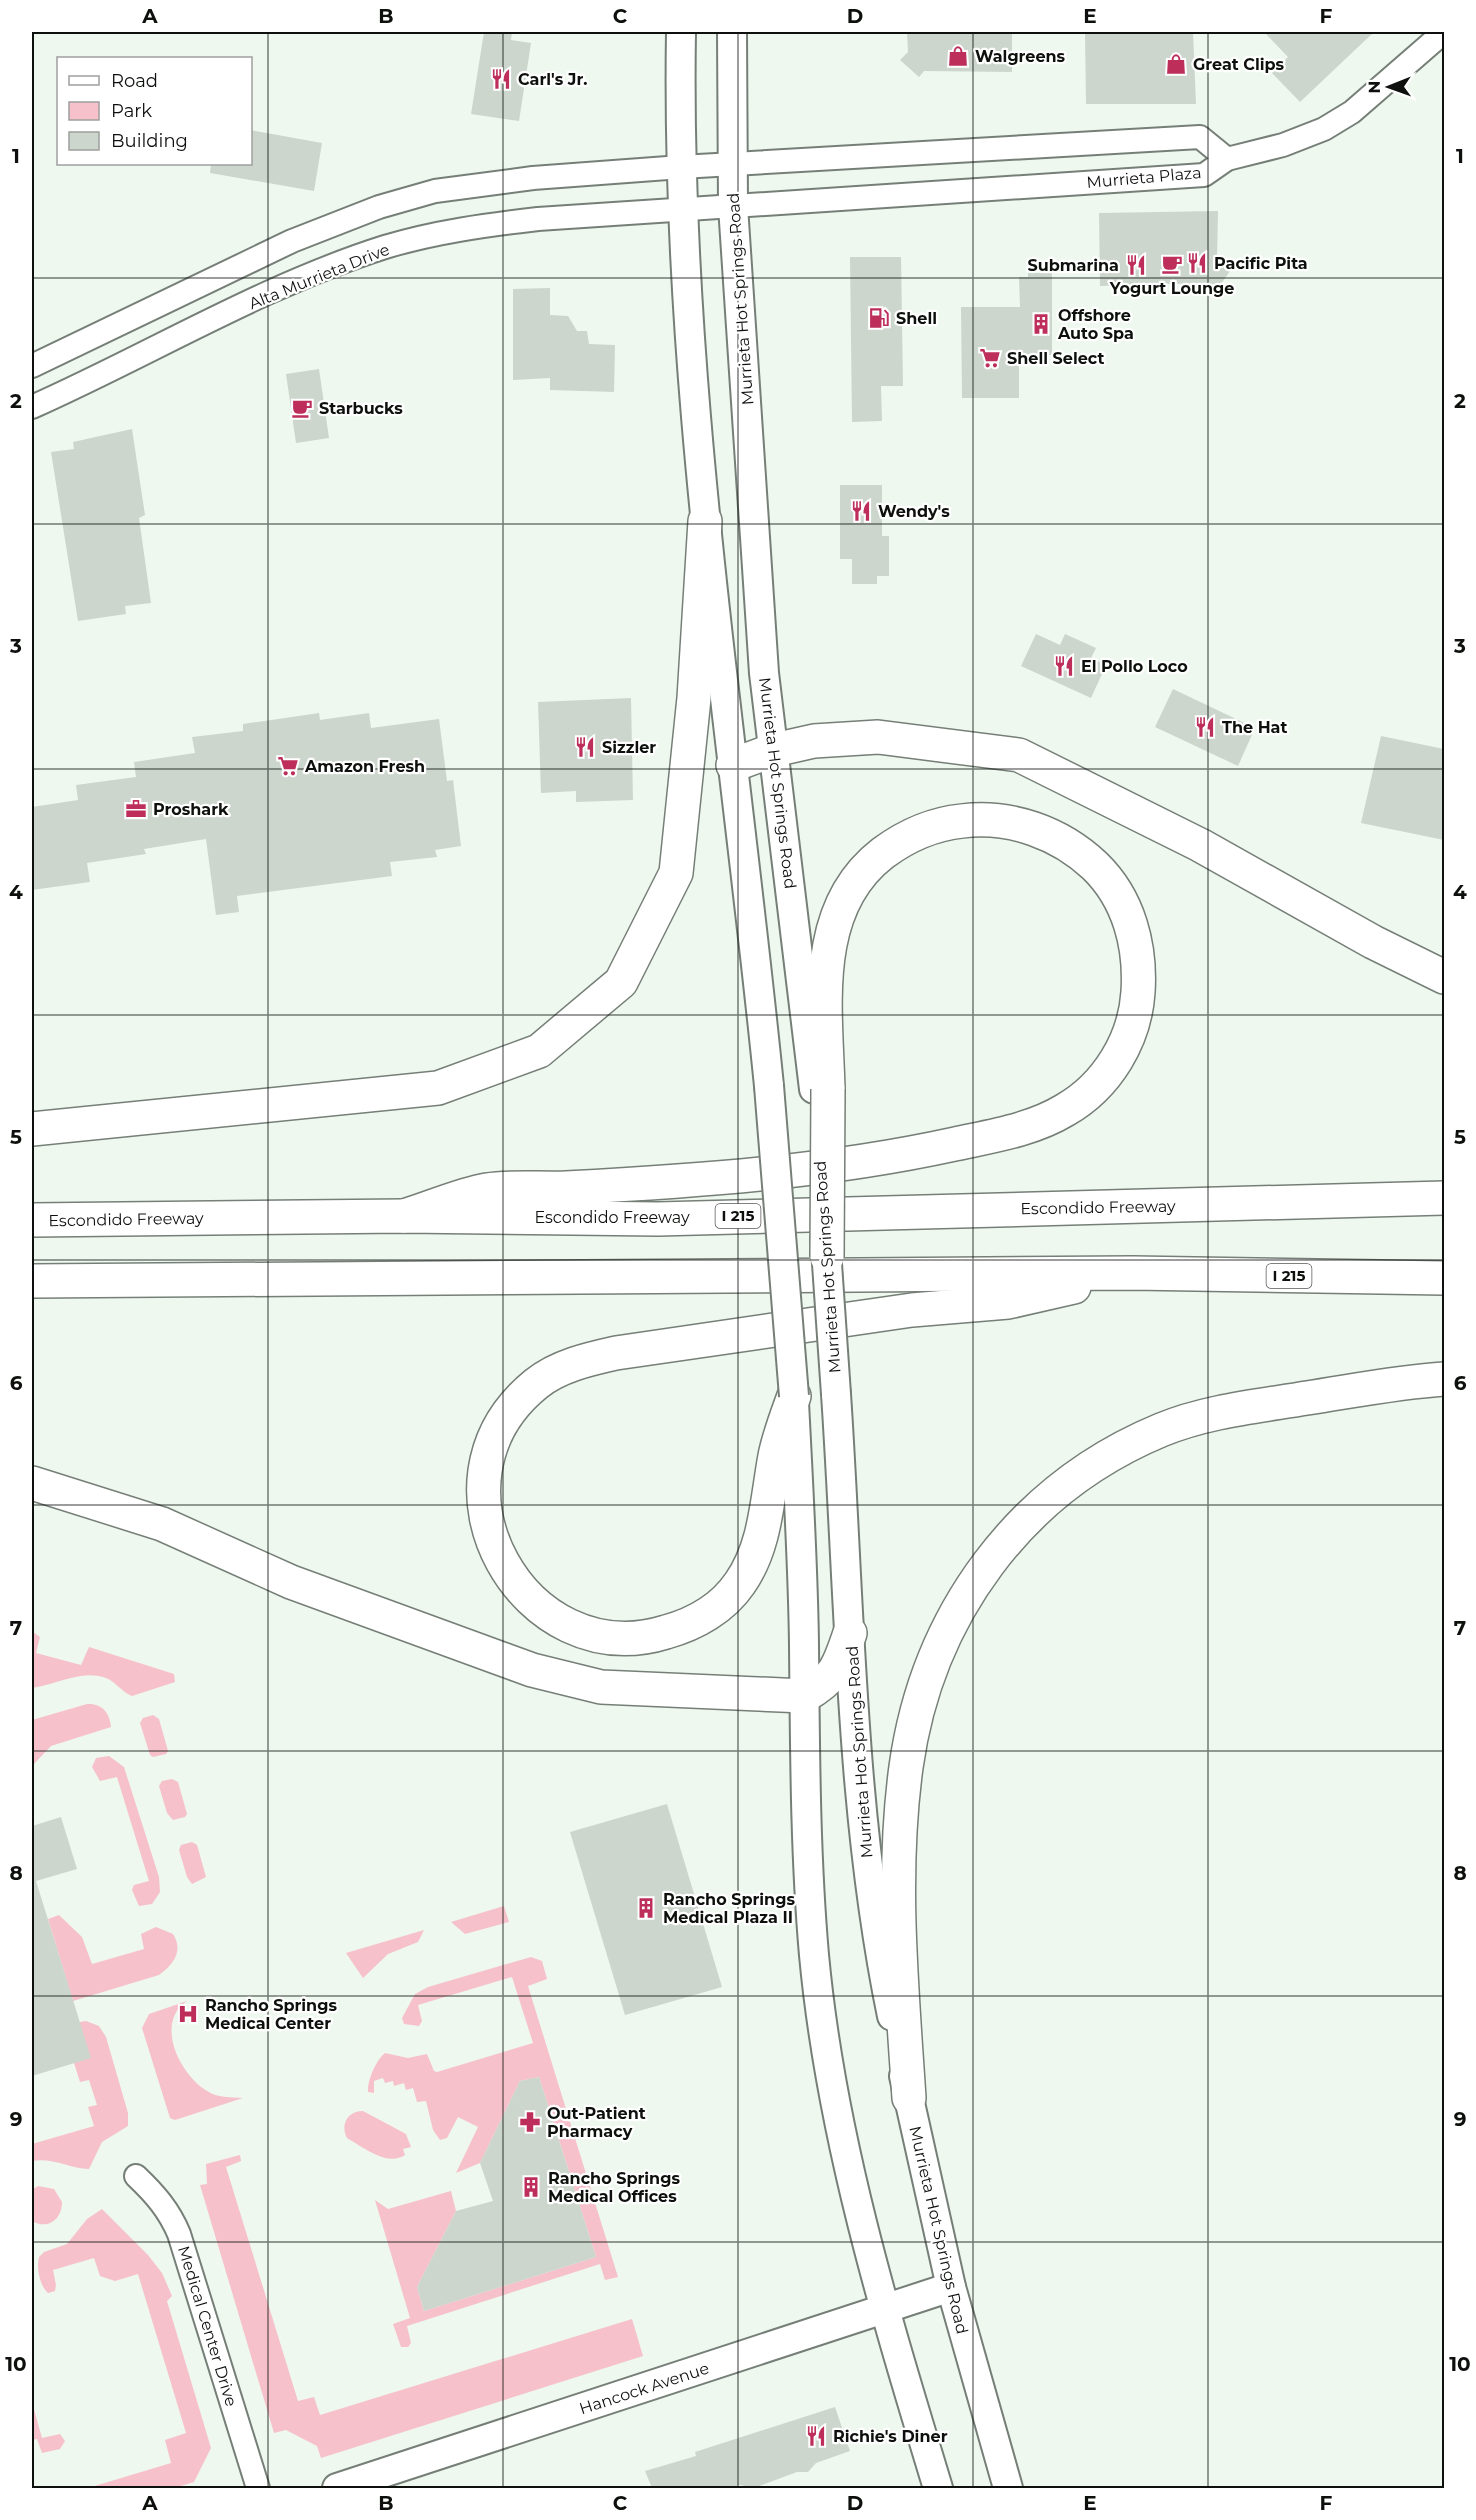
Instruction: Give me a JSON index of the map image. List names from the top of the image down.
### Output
{
  "streets": {
    "highway": ["Escondido Freeway", "I 215"],
    "main road": ["Murrieta Hot Springs Road", "Hancock Avenue"],
    "street": ["Murrieta Plaza", "Alta Murrieta Drive", "Medical Center Drive"]
  },
  "crossings": [
    ["Murrieta Plaza", "Alta Murrieta Drive"],
    ["Murrieta Plaza", "Murrieta Hot Springs Road"],
    ["Alta Murrieta Drive", "Murrieta Hot Springs Road"],
    ["Murrieta Hot Springs Road", "Hancock Avenue"]
  ],
  "places": {
    "shop": ["Walgreens", "Great Clips"],
    "restaurant": [
      "Carl's Jr.",
      "Pacific Pita",
      "Submarina",
      "Wendy's",
      "El Pollo Loco",
      "The Hat",
      "Sizzler",
      "Richie's Diner"
    ],
    "cafe": ["Yogurt Lounge", "Starbucks"],
    "fuel station": ["Shell"],
    "building": ["Offshore Auto Spa", "Rancho Springs Medical Plaza II", "Rancho Springs Medical Offices"],
    "supermarket": ["Shell Select", "Amazon Fresh"],
    "office": ["Proshark"],
    "hospital": ["Rancho Springs Medical Center"],
    "pharmacy": ["Out-Patient Pharmacy"]
  },
  "legend": ["Road", "Park", "Building"],
  "north": "left",
  "grid": {
    "columns": [
      "A",
      "B",
      "C",
      "D",
      "E",
      "F"
    ],
    "rows": [
      "1",
      "2",
      "3",
      "4",
      "5",
      "6",
      "7",
      "8",
      "9",
      "10"
    ]
  }
}
